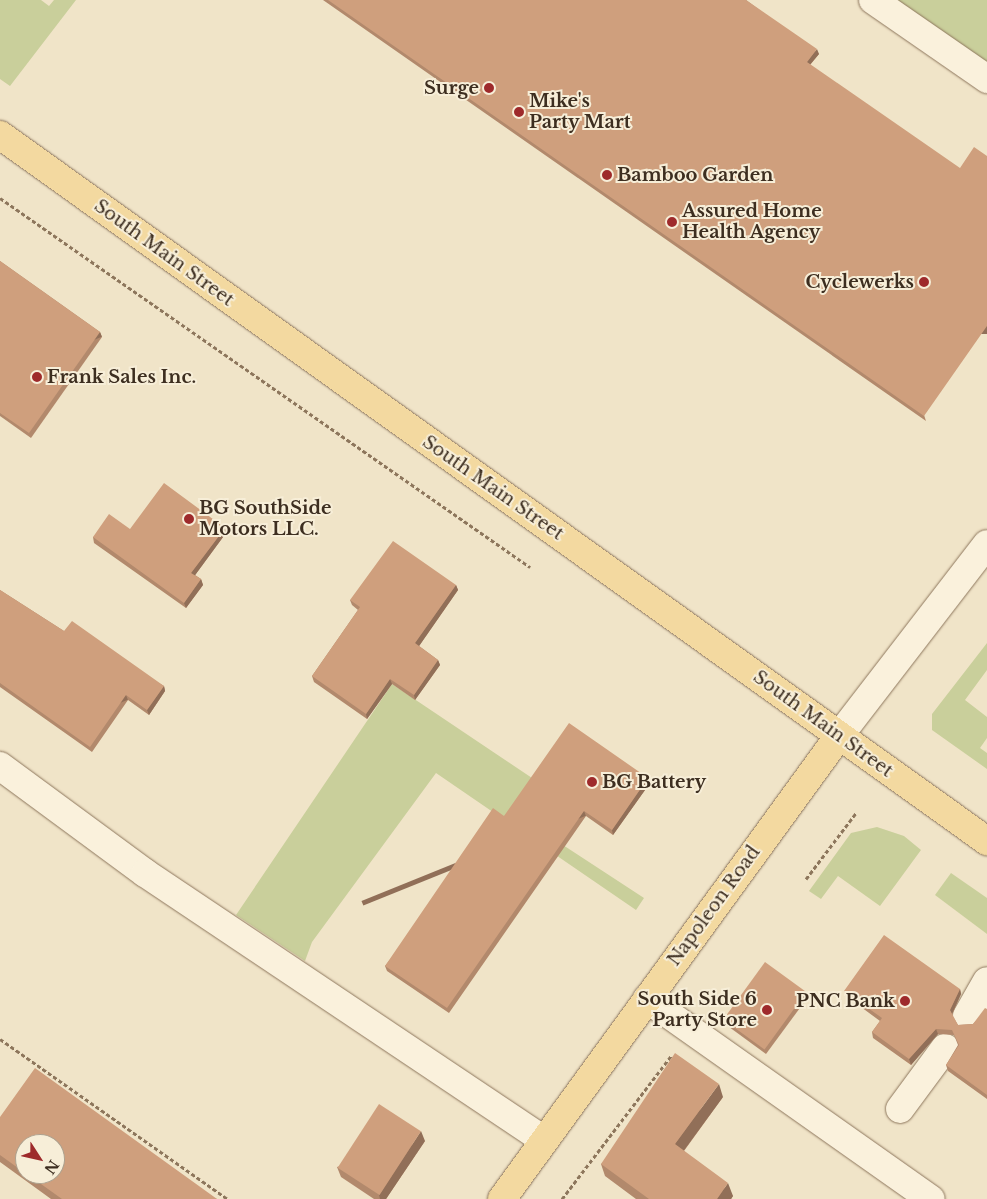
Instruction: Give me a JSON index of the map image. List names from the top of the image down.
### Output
{
  "streets": {
    "main road": ["South Main Street", "Napoleon Road"]
  },
  "crossings": [
    ["South Main Street", "Napoleon Road"]
  ],
  "places": [
    "Surge",
    "Mike's Party Mart",
    "Bamboo Garden",
    "Assured Home Health Agency",
    "Cyclewerks",
    "Frank Sales Inc.",
    "BG SouthSide Motors LLC.",
    "BG Battery",
    "PNC Bank",
    "South Side 6 Party Store"
  ],
  "north": "bottom right"
}
